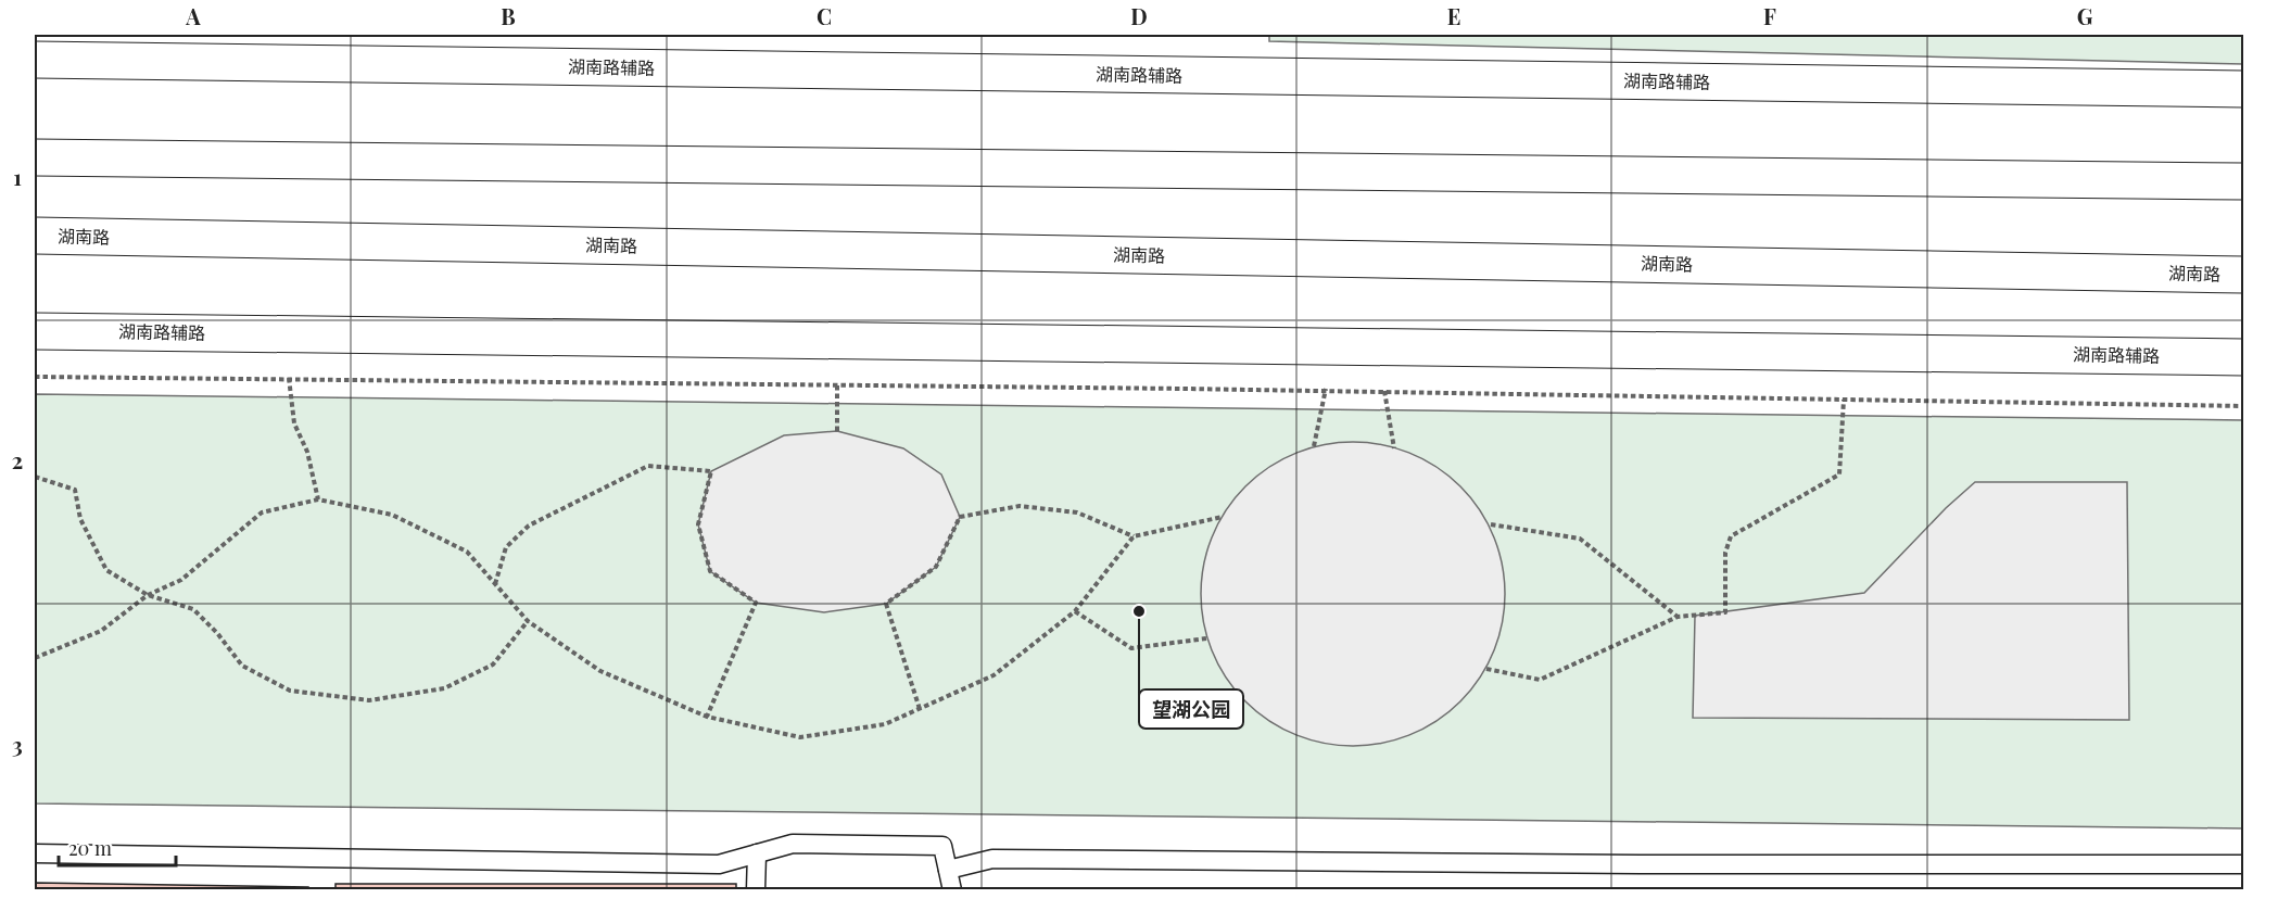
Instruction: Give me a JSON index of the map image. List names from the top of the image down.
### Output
{
  "streets": {
    "street": ["湖南路辅路", "湖南路"]
  },
  "places": ["望湖公园"],
  "scale_bar": "20 m",
  "grid": {
    "columns": [
      "A",
      "B",
      "C",
      "D",
      "E",
      "F",
      "G"
    ],
    "rows": ["1", "2", "3"]
  }
}
